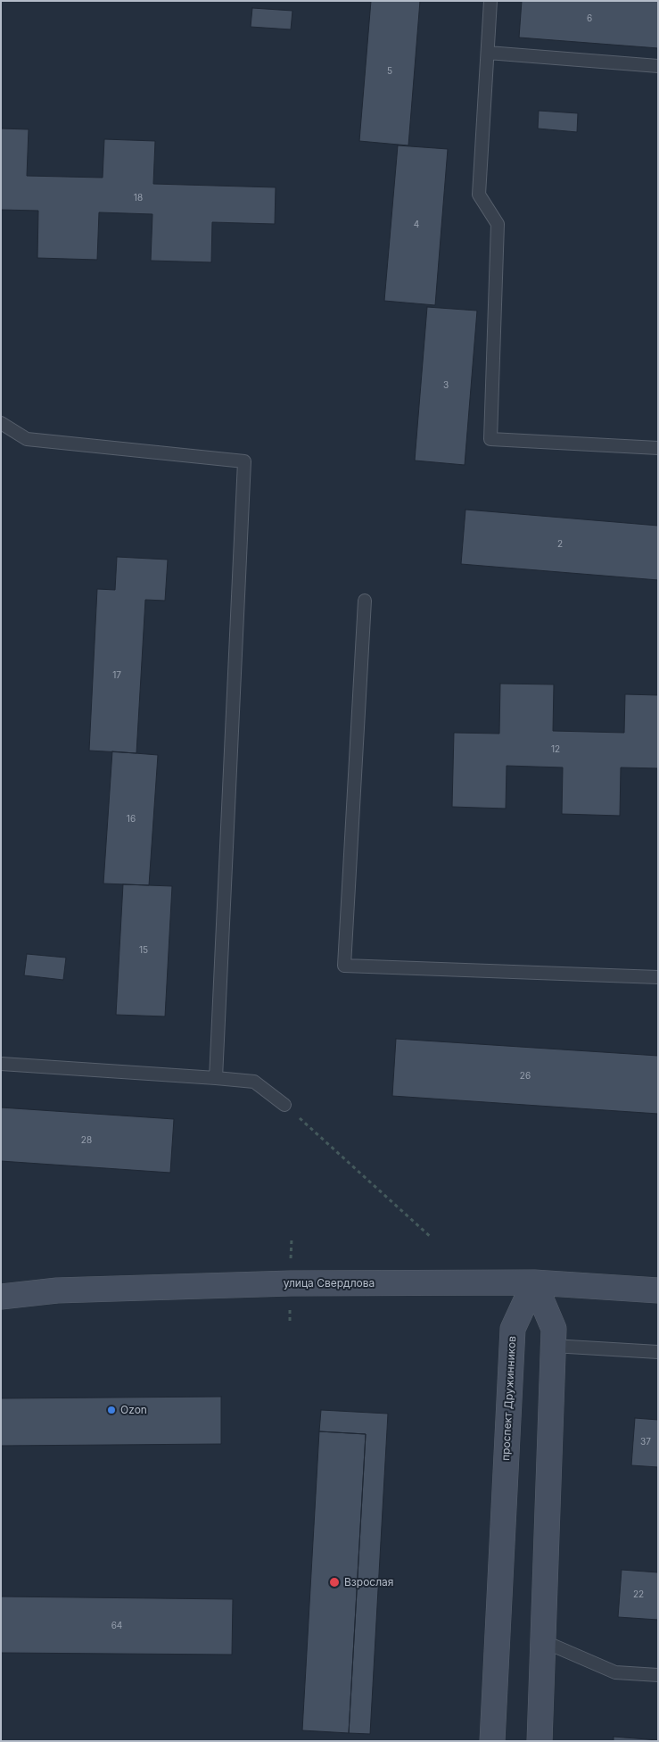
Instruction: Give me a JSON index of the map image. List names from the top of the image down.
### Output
{
  "streets": {
    "street": ["улица Свердлова", "проспект Дружинников"]
  },
  "crossings": [
    ["улица Свердлова", "проспект Дружинников"]
  ],
  "places": ["Ozon", "Взрослая"],
  "house_numbers": [
    "6",
    "5",
    "18",
    "4",
    "3",
    "2",
    "17",
    "12",
    "16",
    "15",
    "26",
    "28",
    "37",
    "22",
    "64"
  ]
}
